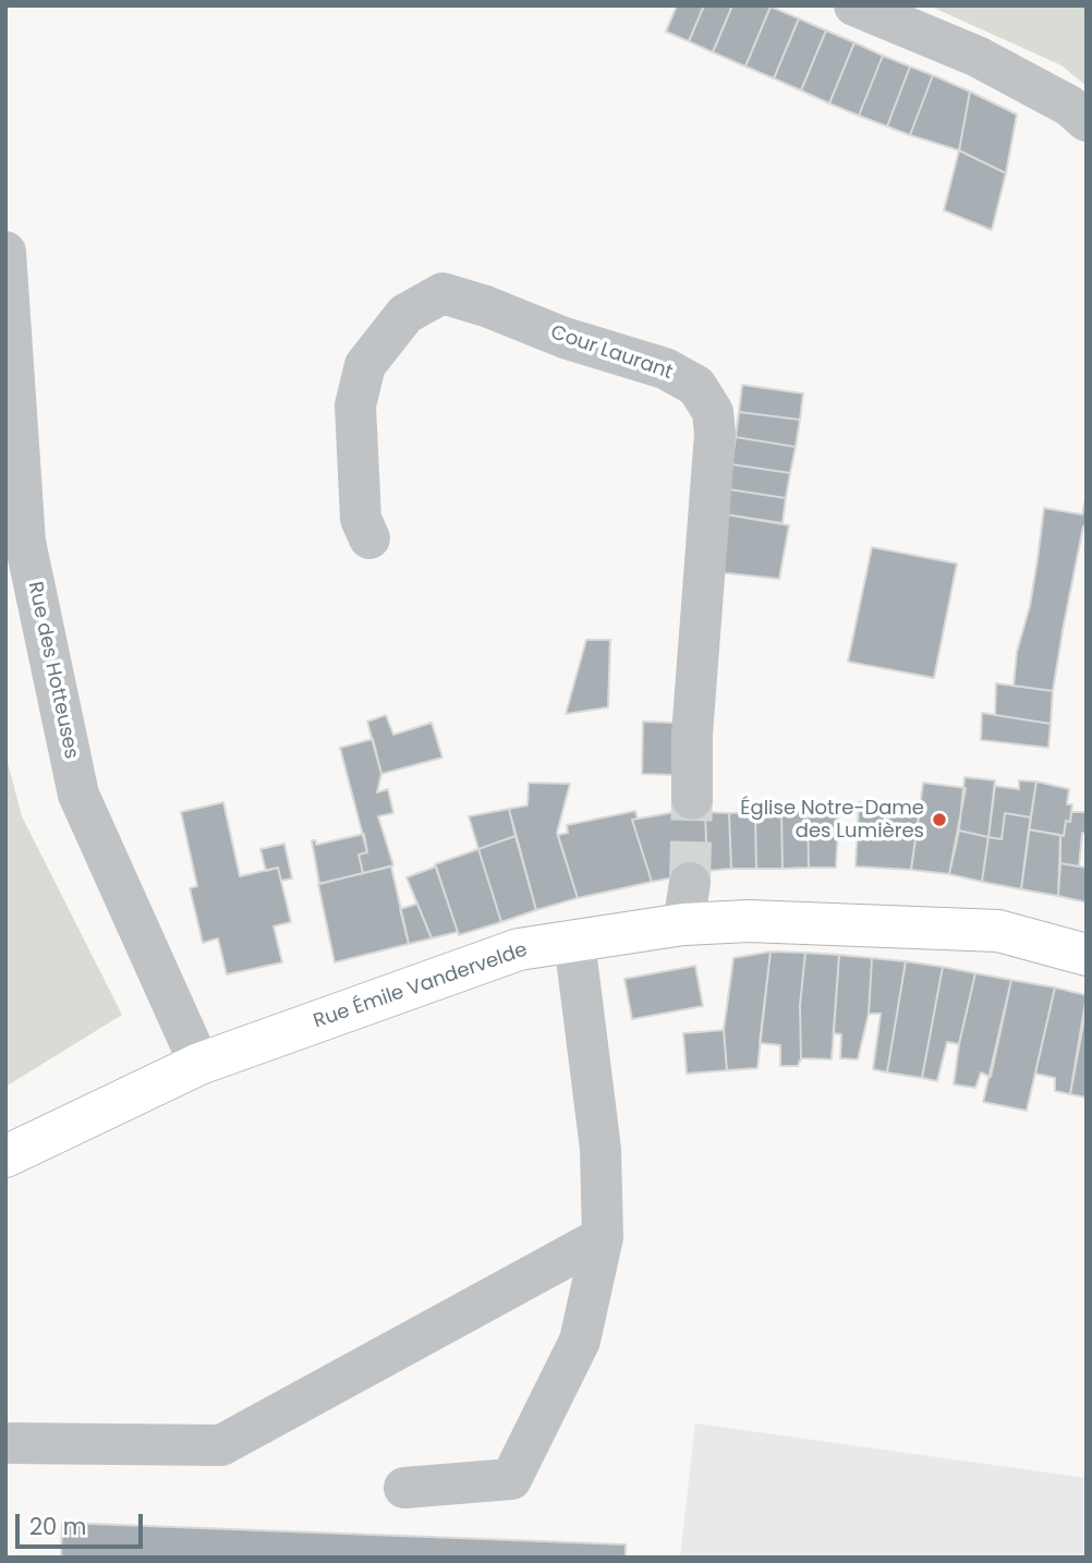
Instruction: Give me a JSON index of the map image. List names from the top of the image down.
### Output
{
  "streets": {
    "main road": ["Rue Émile Vandervelde"],
    "street": ["Cour Laurant", "Rue des Hotteuses"]
  },
  "crossings": [
    ["Rue des Hotteuses", "Rue Émile Vandervelde"]
  ],
  "places": ["Église Notre-Dame des Lumières"],
  "scale_bar": "20 m"
}
